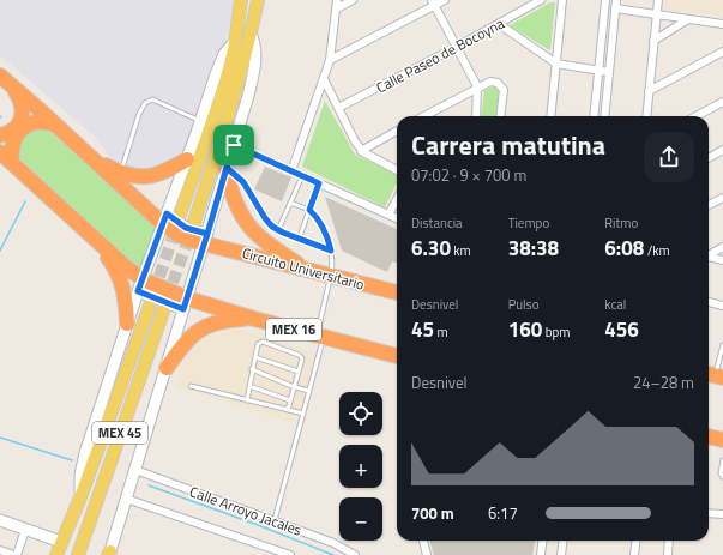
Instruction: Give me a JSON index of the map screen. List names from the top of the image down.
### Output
{
  "streets": {
    "highway": ["Circuito Universitario", "MEX 16", "MEX 45"],
    "street": ["Calle Paseo de Bocoyna", "Calle Arroyo Jacales"]
  },
  "crossings": [
    ["Circuito Universitario", "MEX 45"],
    ["MEX 16", "MEX 45"],
    ["MEX 45", "Calle Arroyo Jacales"]
  ],
  "page": {
    "heading": ["Carrera matutina", "07:02 · 9 × 700 m"],
    "stats": [
      ["Distancia", "6.30 km"],
      ["Tiempo", "38:38"],
      ["Ritmo", "6:08 /km"],
      ["Desnivel", "45 m"],
      ["Pulso", "160 bpm"],
      ["kcal", "456"]
    ],
    "chart": ["Desnivel", "24–28 m"],
    "map_buttons": ["+", "−"],
    "list": [
      {
        "name": "700 m",
        "note": "6:17"
      }
    ]
  }
}
